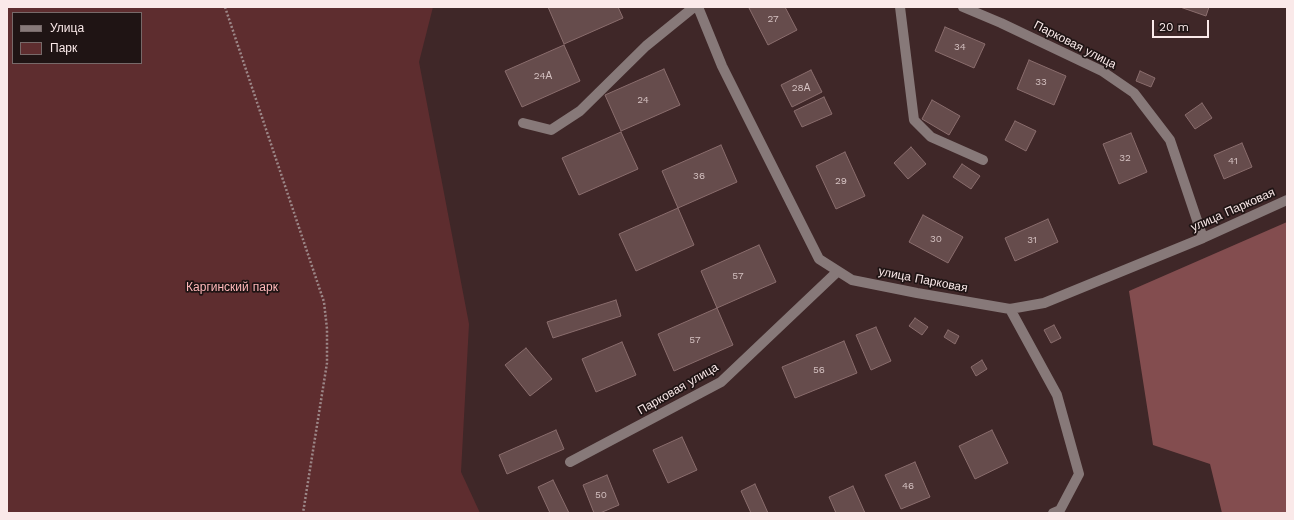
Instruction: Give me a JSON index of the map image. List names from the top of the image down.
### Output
{
  "streets": {
    "street": ["Парковая улица", "улица Парковая"]
  },
  "crossings": [
    ["Парковая улица", "улица Парковая"]
  ],
  "parks": ["Каргинский парк"],
  "house_numbers": [
    "27",
    "34",
    "24А",
    "33",
    "28А",
    "24",
    "32",
    "41",
    "36",
    "29",
    "30",
    "31",
    "57",
    "57",
    "56",
    "46",
    "50"
  ],
  "legend": ["Улица", "Парк"],
  "scale_bar": "20 m"
}
